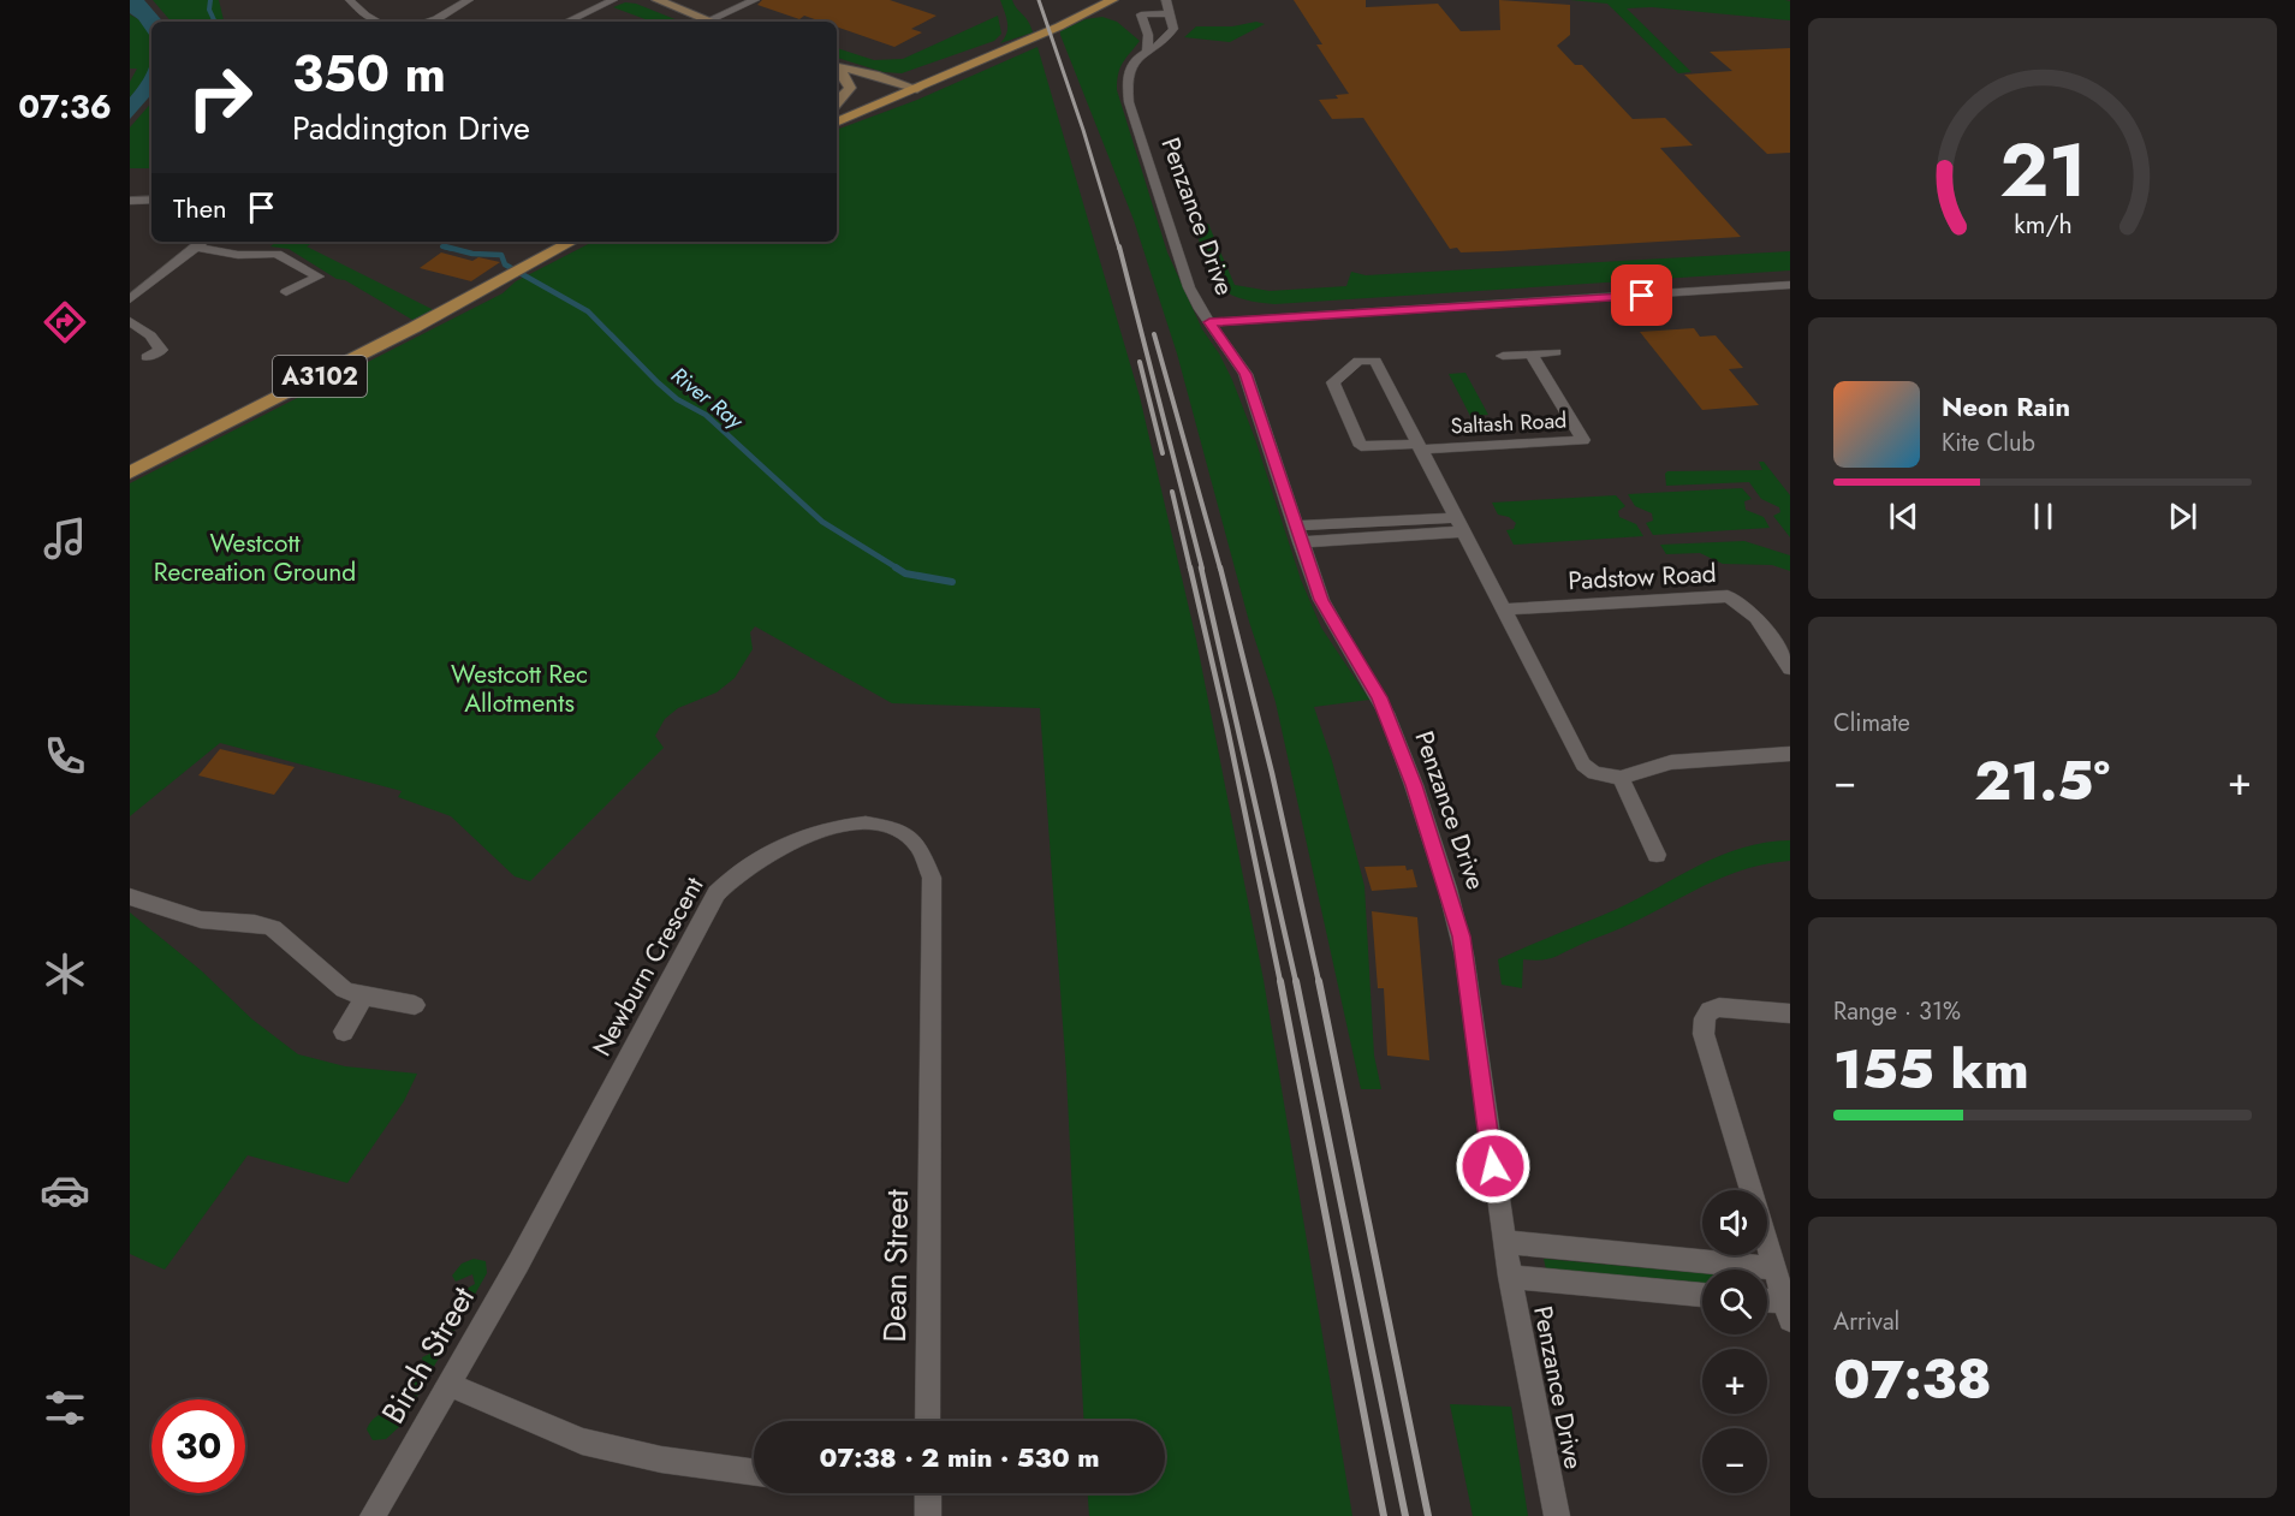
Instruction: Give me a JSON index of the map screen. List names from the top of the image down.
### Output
{
  "streets": {
    "main road": ["A3102"],
    "street": [
      "Penzance Drive",
      "Saltash Road",
      "Padstow Road",
      "Newburn Crescent",
      "Dean Street",
      "Birch Street"
    ]
  },
  "crossings": [
    ["Newburn Crescent", "Dean Street"],
    ["Newburn Crescent", "Birch Street"]
  ],
  "water": ["River Ray"],
  "parks": ["Westcott Recreation Ground", "Westcott Rec Allotments"],
  "page": {
    "tabs": "07:36",
    "turn": ["350 m", "Paddington Drive"],
    "then": "Then",
    "song": ["Neon Rain", "Kite Club"],
    "tile": [
      "Climate",
      ["Range · 31%", "155 km"],
      ["Arrival", "07:38"]
    ],
    "heat": ["−", "21.5°", "+"],
    "map_buttons": ["+", "−"],
    "limit": "30",
    "trip": "07:38 · 2 min · 530 m",
    "gauge": ["21", "km/h"]
  }
}
